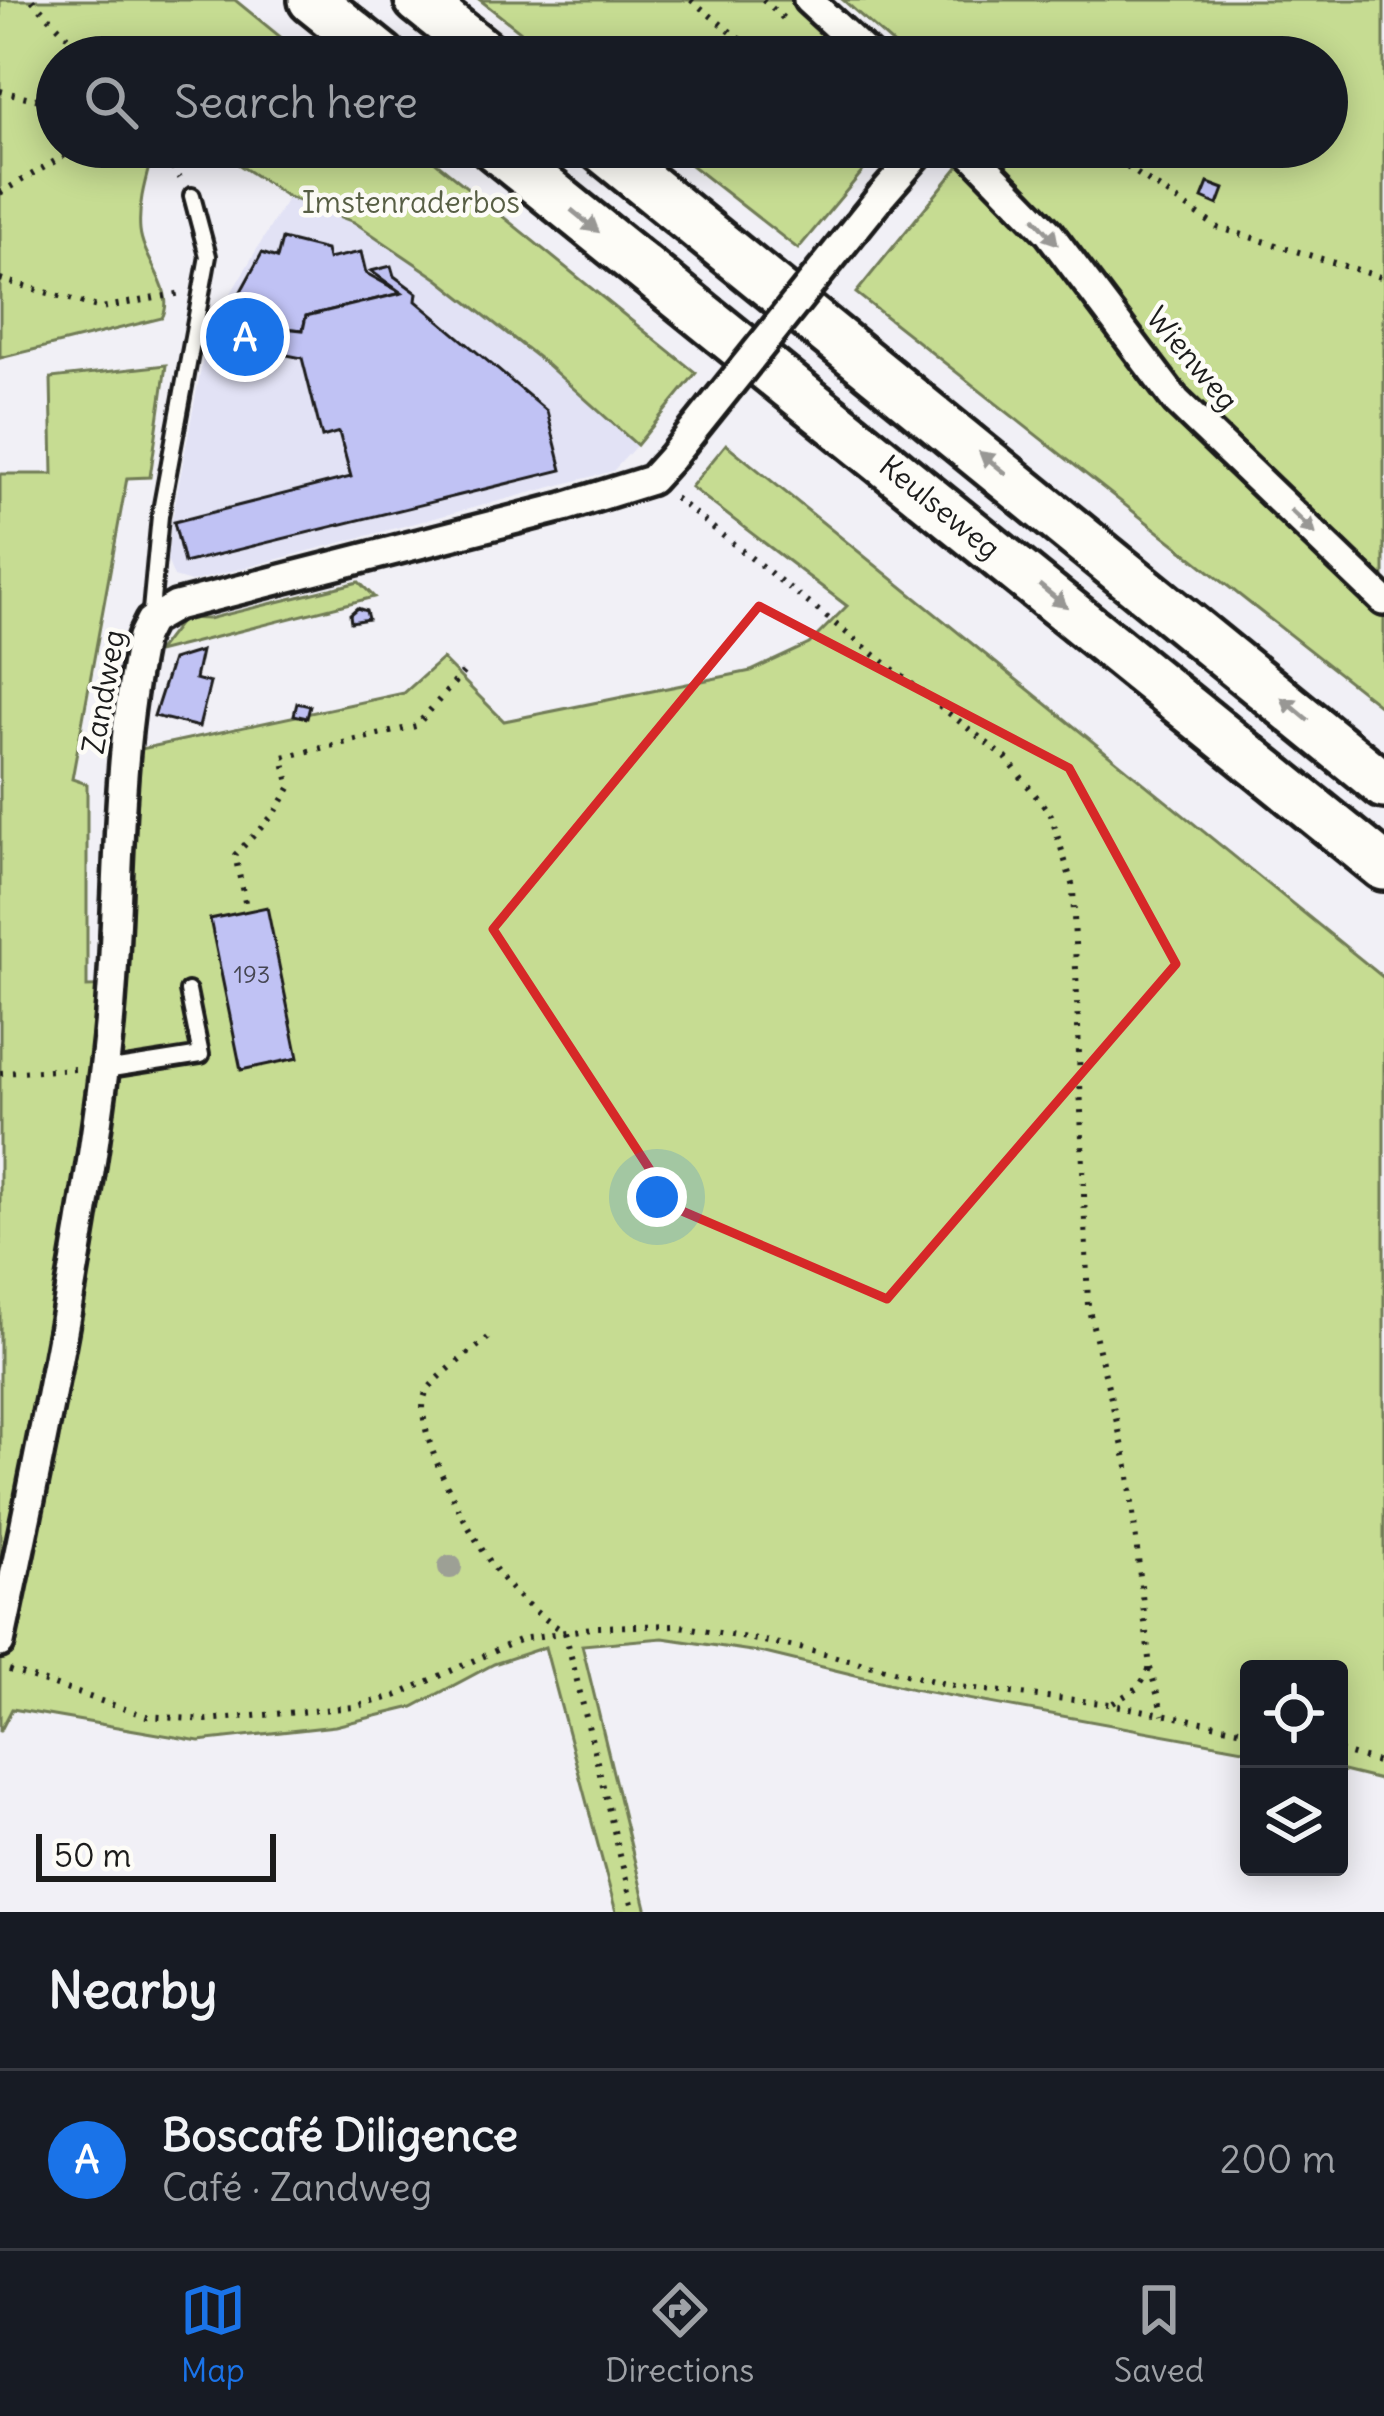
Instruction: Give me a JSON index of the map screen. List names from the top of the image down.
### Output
{
  "streets": {
    "highway": ["Keulseweg"],
    "street": ["Wienweg", "Zandweg"]
  },
  "one_way": ["Wienweg"],
  "parks": ["Imstenraderbos"],
  "house_numbers": ["193"],
  "scale_bar": "50 m",
  "page": {
    "search": "Search here",
    "pins": "A",
    "scale": "50 m",
    "heading": "Nearby",
    "list": [
      {
        "mark": "A",
        "name": "Boscafé Diligence",
        "note": "Café · Zandweg",
        "value": "200 m"
      }
    ],
    "nav": ["Map", "Directions", "Saved"]
  }
}
